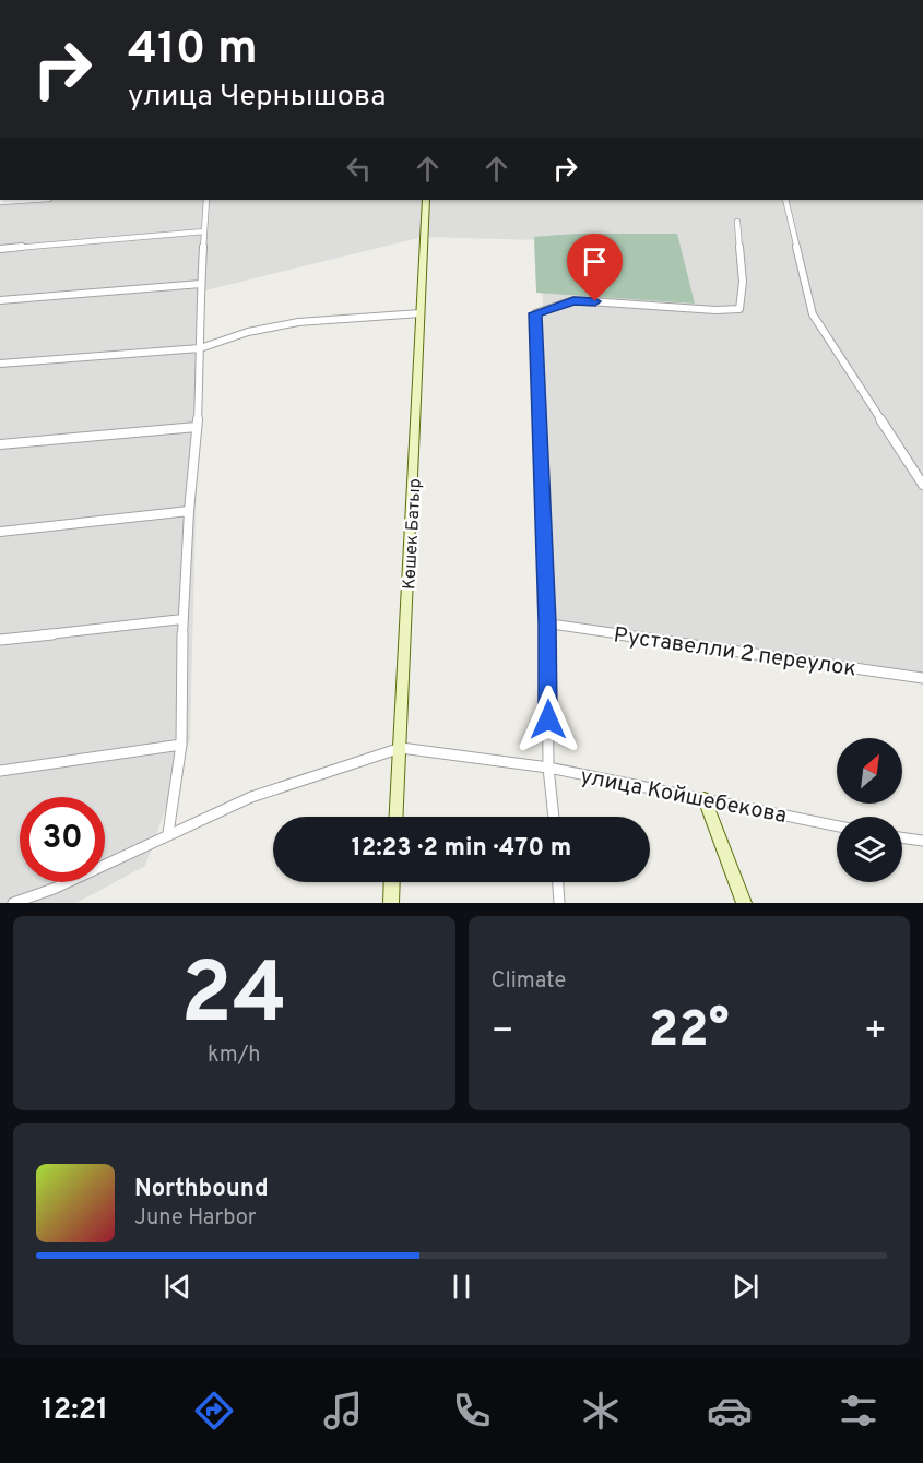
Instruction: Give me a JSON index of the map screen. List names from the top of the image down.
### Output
{
  "streets": {
    "street": ["Көшек Батыр", "Руставелли 2 переулок", "улица Койшебекова"]
  },
  "crossings": [
    ["Көшек Батыр", "улица Койшебекова"]
  ],
  "north": "top right",
  "page": {
    "turn": ["410 m", "улица Чернышова"],
    "limit": "30",
    "trip": "12:23 · 2 min · 470 m",
    "tile": [
      ["24", "km/h"],
      "Climate"
    ],
    "heat": ["−", "22°", "+"],
    "song": ["Northbound", "June Harbor"],
    "tabs": "12:21"
  }
}
